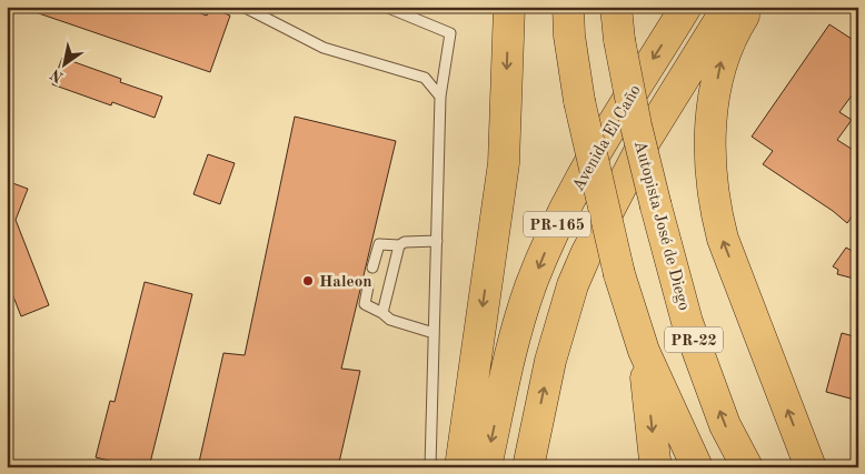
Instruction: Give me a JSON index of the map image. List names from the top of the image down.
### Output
{
  "streets": {
    "highway": [
      "Avenida El Caño",
      "PR-165",
      "Autopista José de Diego",
      "PR-22"
    ]
  },
  "places": ["Haleon"],
  "north": "bottom left"
}
